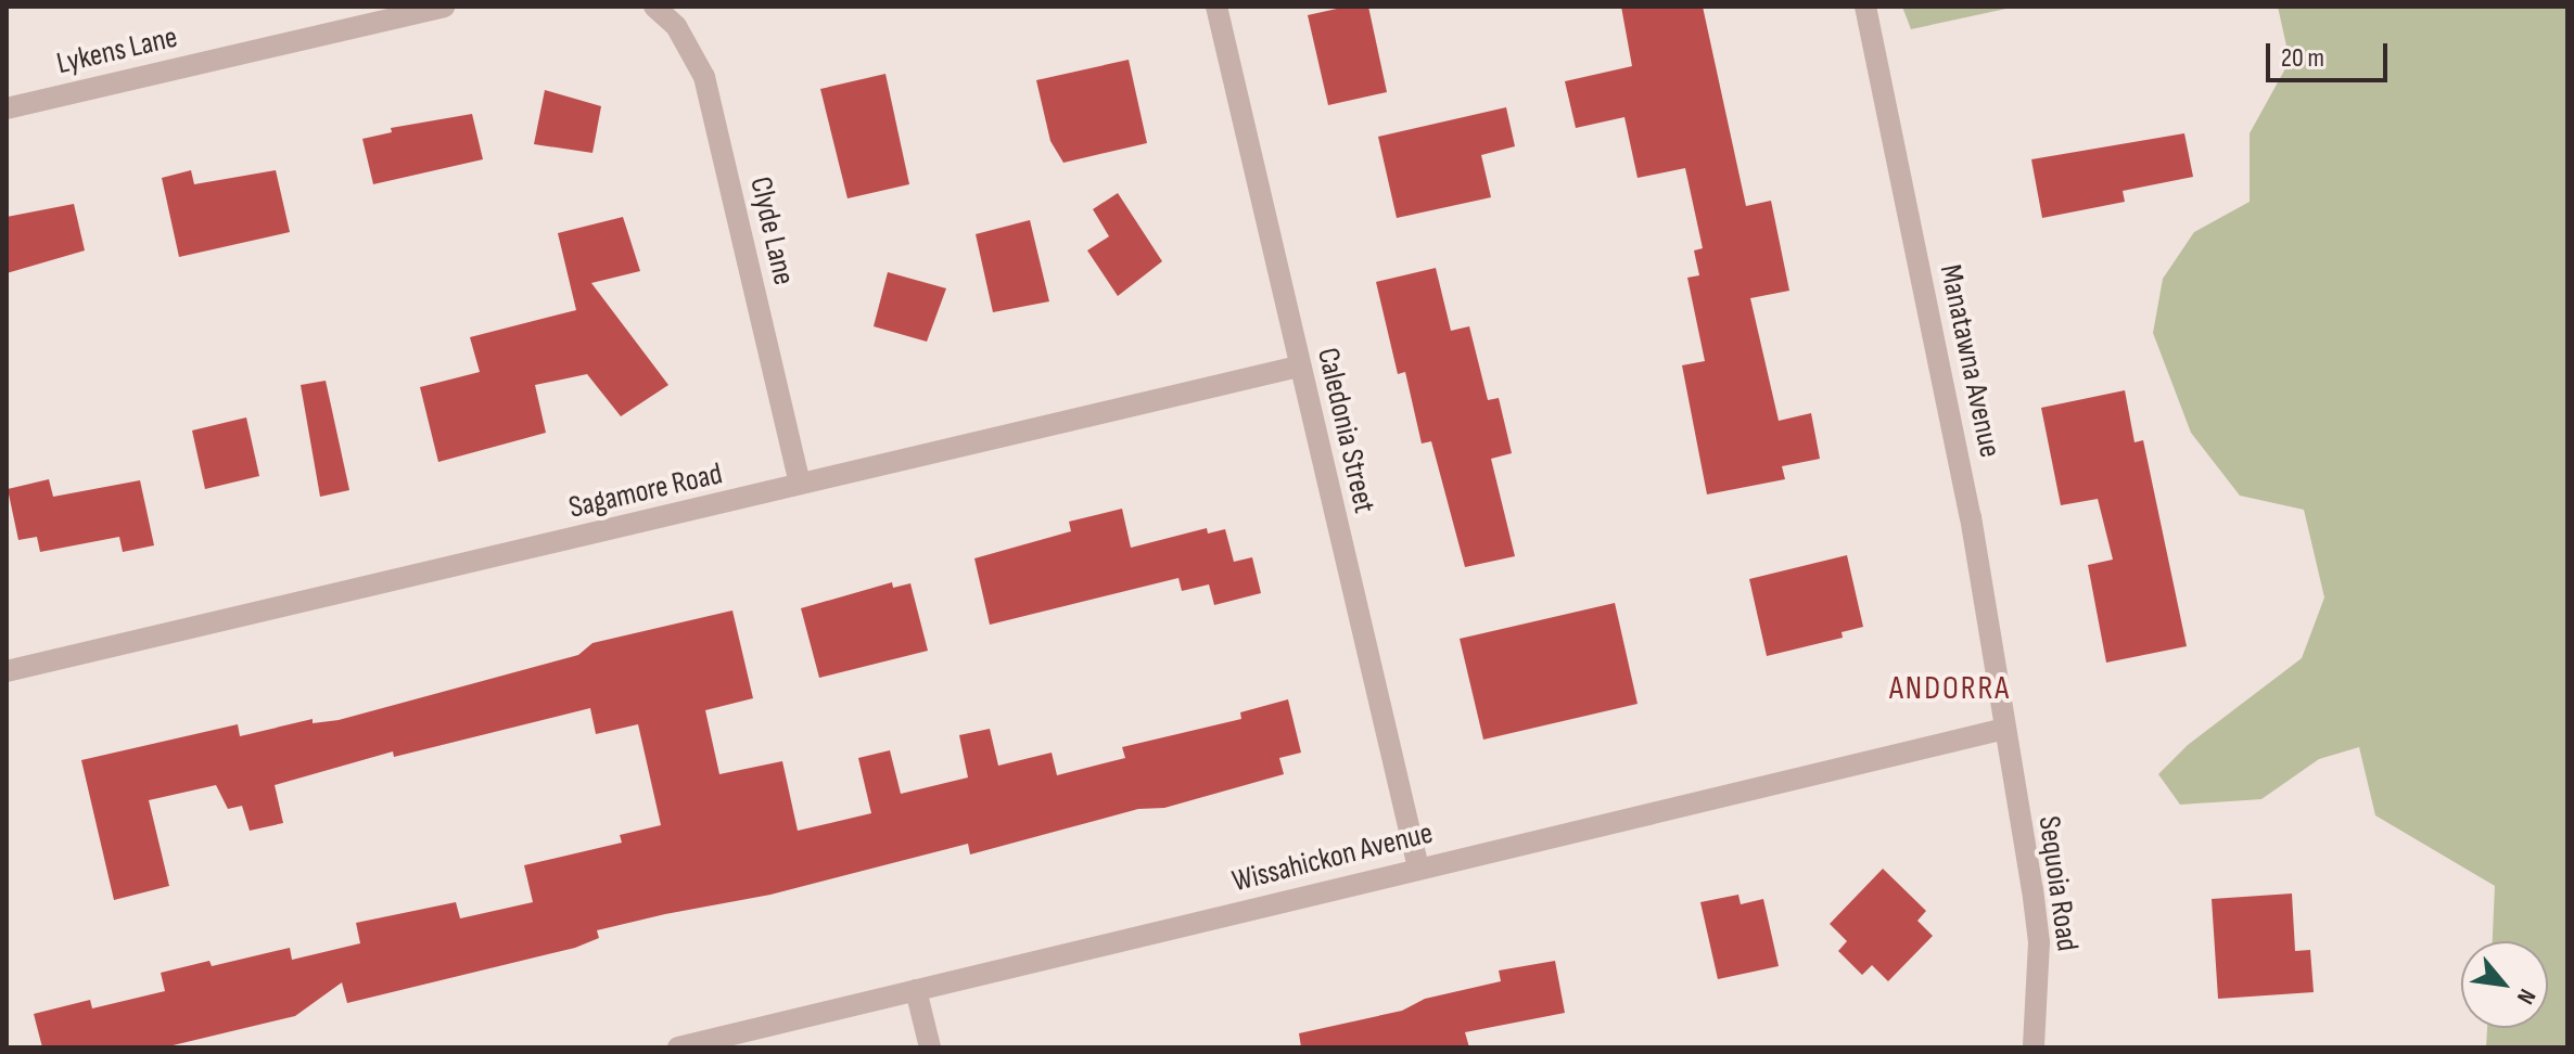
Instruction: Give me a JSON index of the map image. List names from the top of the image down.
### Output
{
  "streets": {
    "street": [
      "Lykens Lane",
      "Clyde Lane",
      "Manatawna Avenue",
      "Caledonia Street",
      "Sagamore Road",
      "Wissahickon Avenue",
      "Sequoia Road"
    ]
  },
  "crossings": [
    ["Clyde Lane", "Sagamore Road"],
    ["Manatawna Avenue", "Wissahickon Avenue"],
    ["Manatawna Avenue", "Sequoia Road"],
    ["Caledonia Street", "Sagamore Road"],
    ["Caledonia Street", "Wissahickon Avenue"],
    ["Wissahickon Avenue", "Sequoia Road"]
  ],
  "districts": ["ANDORRA"],
  "scale_bar": "20 m",
  "north": "bottom right"
}
